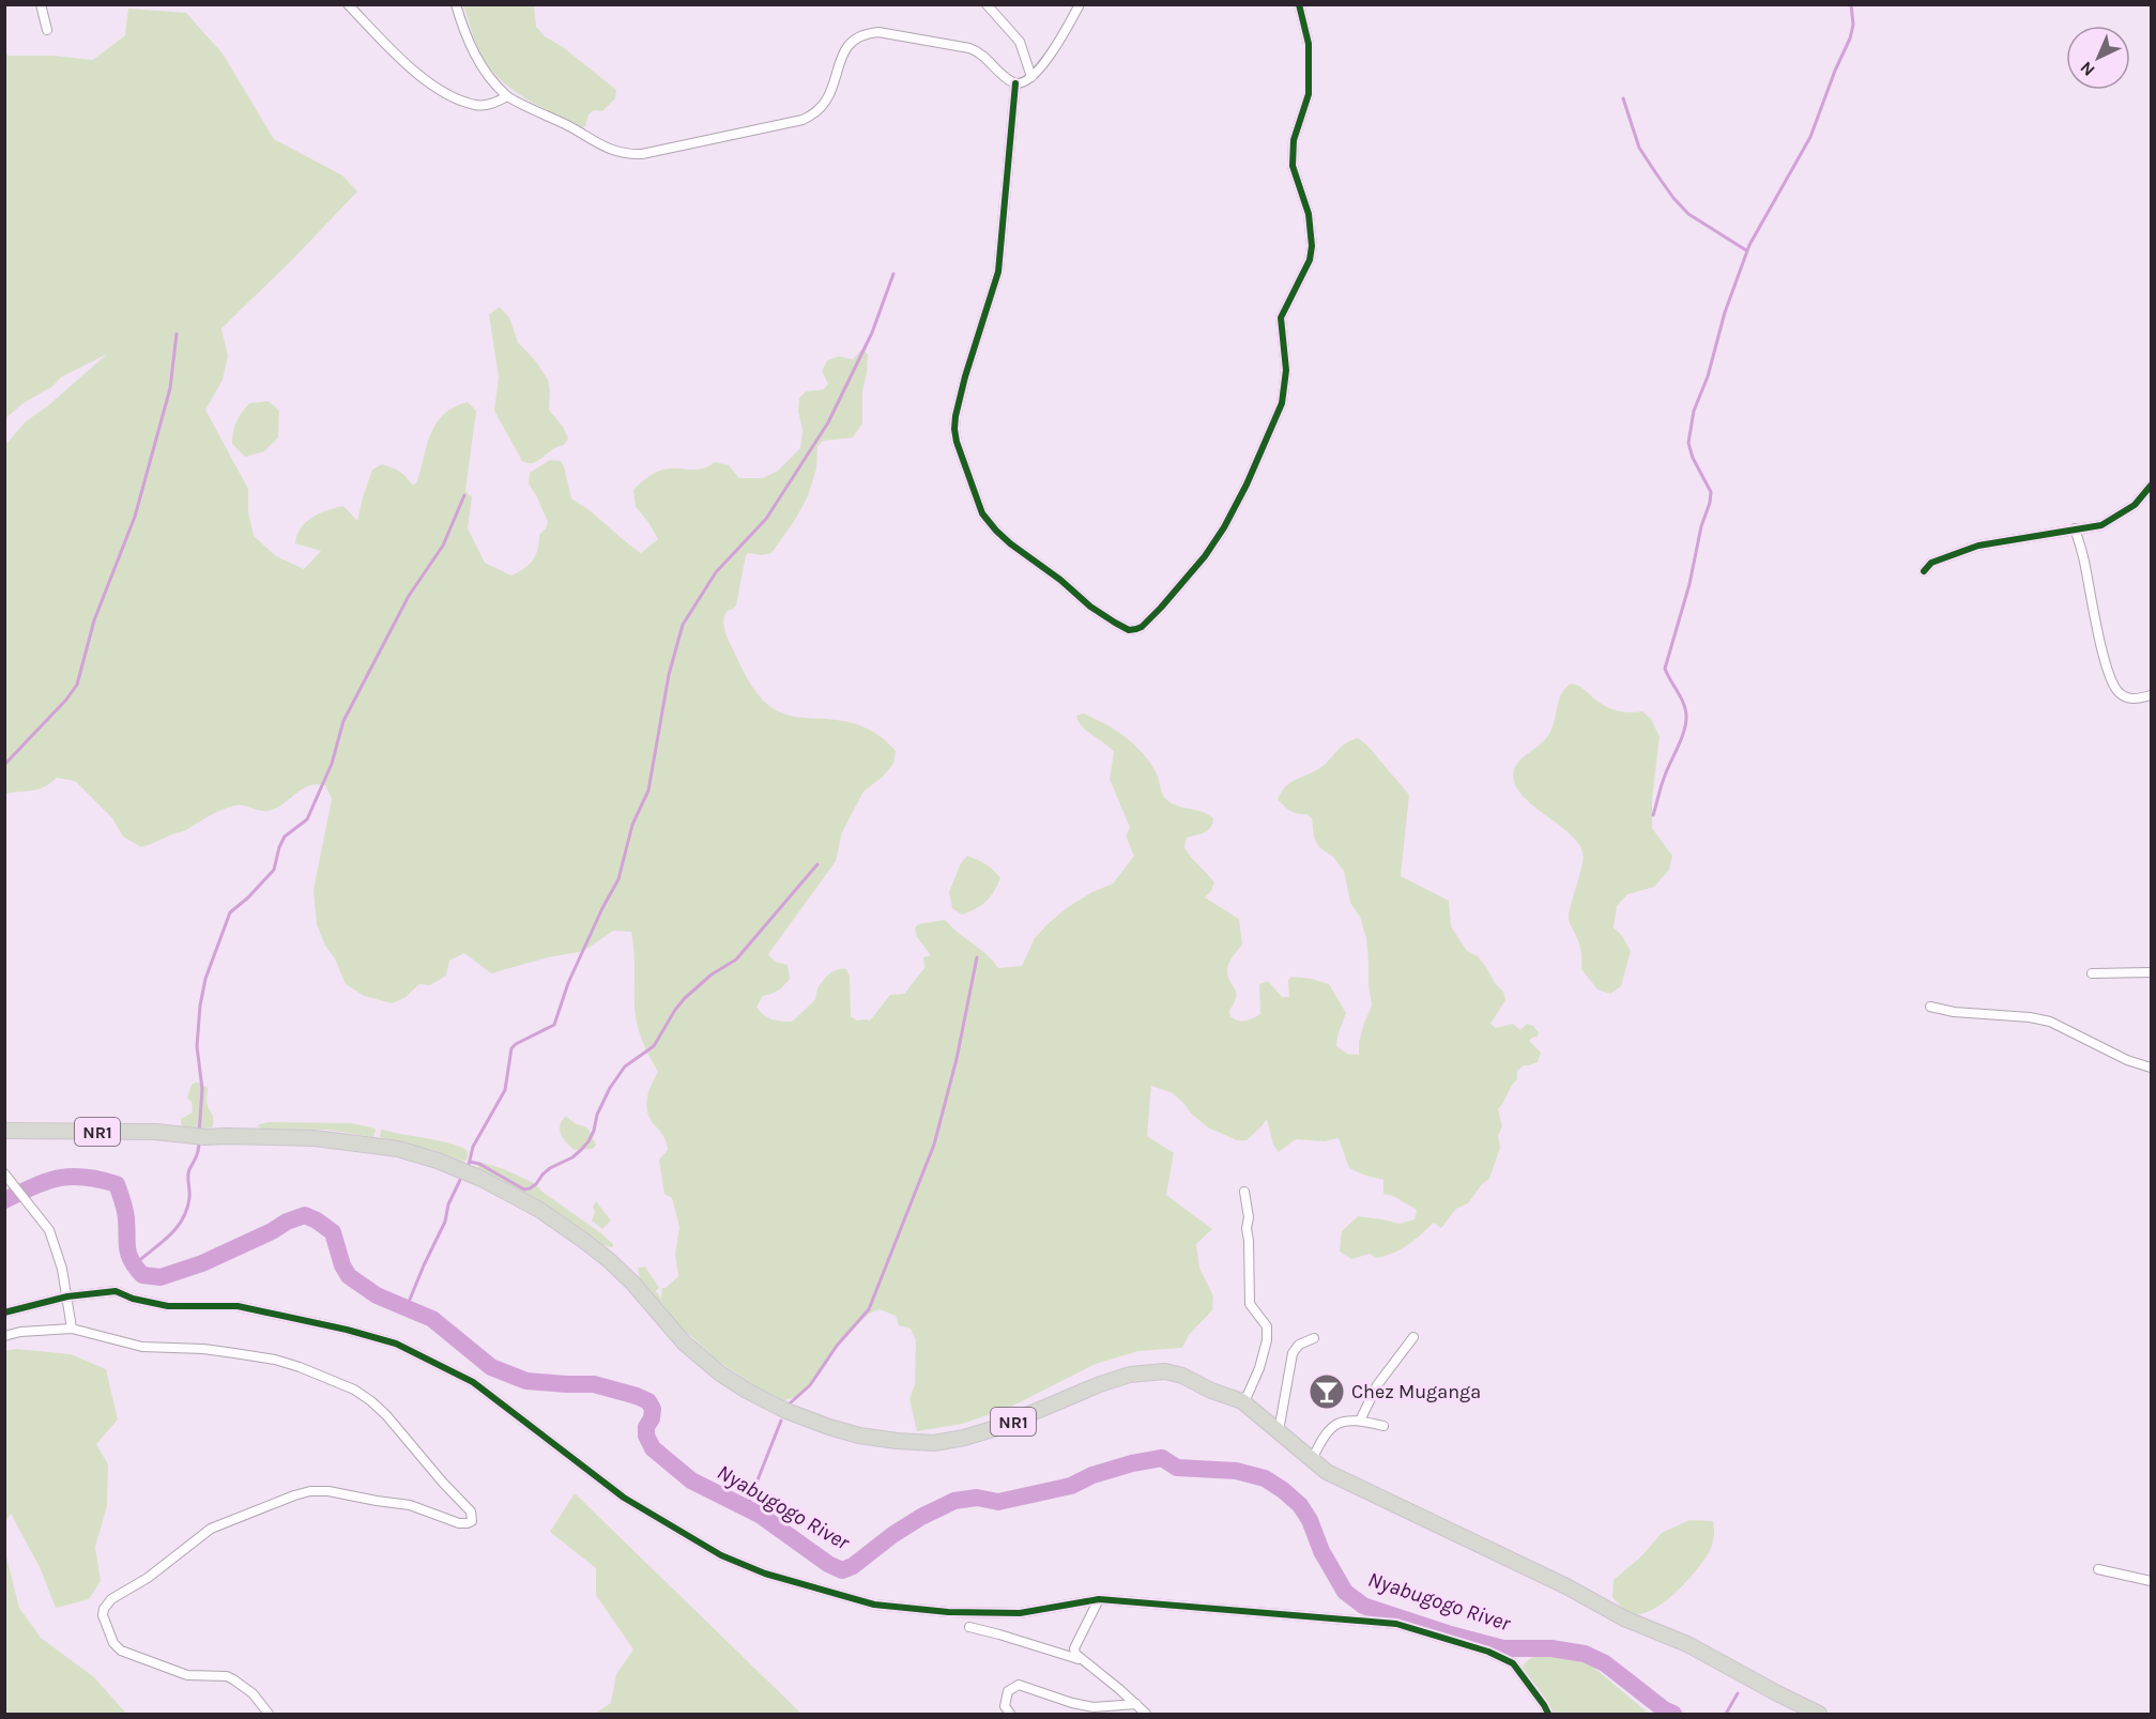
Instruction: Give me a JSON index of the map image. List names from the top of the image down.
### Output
{
  "streets": {
    "highway": ["NR1"]
  },
  "water": ["Nyabugogo River"],
  "places": {
    "bar": ["Chez Muganga"]
  },
  "north": "bottom left"
}
